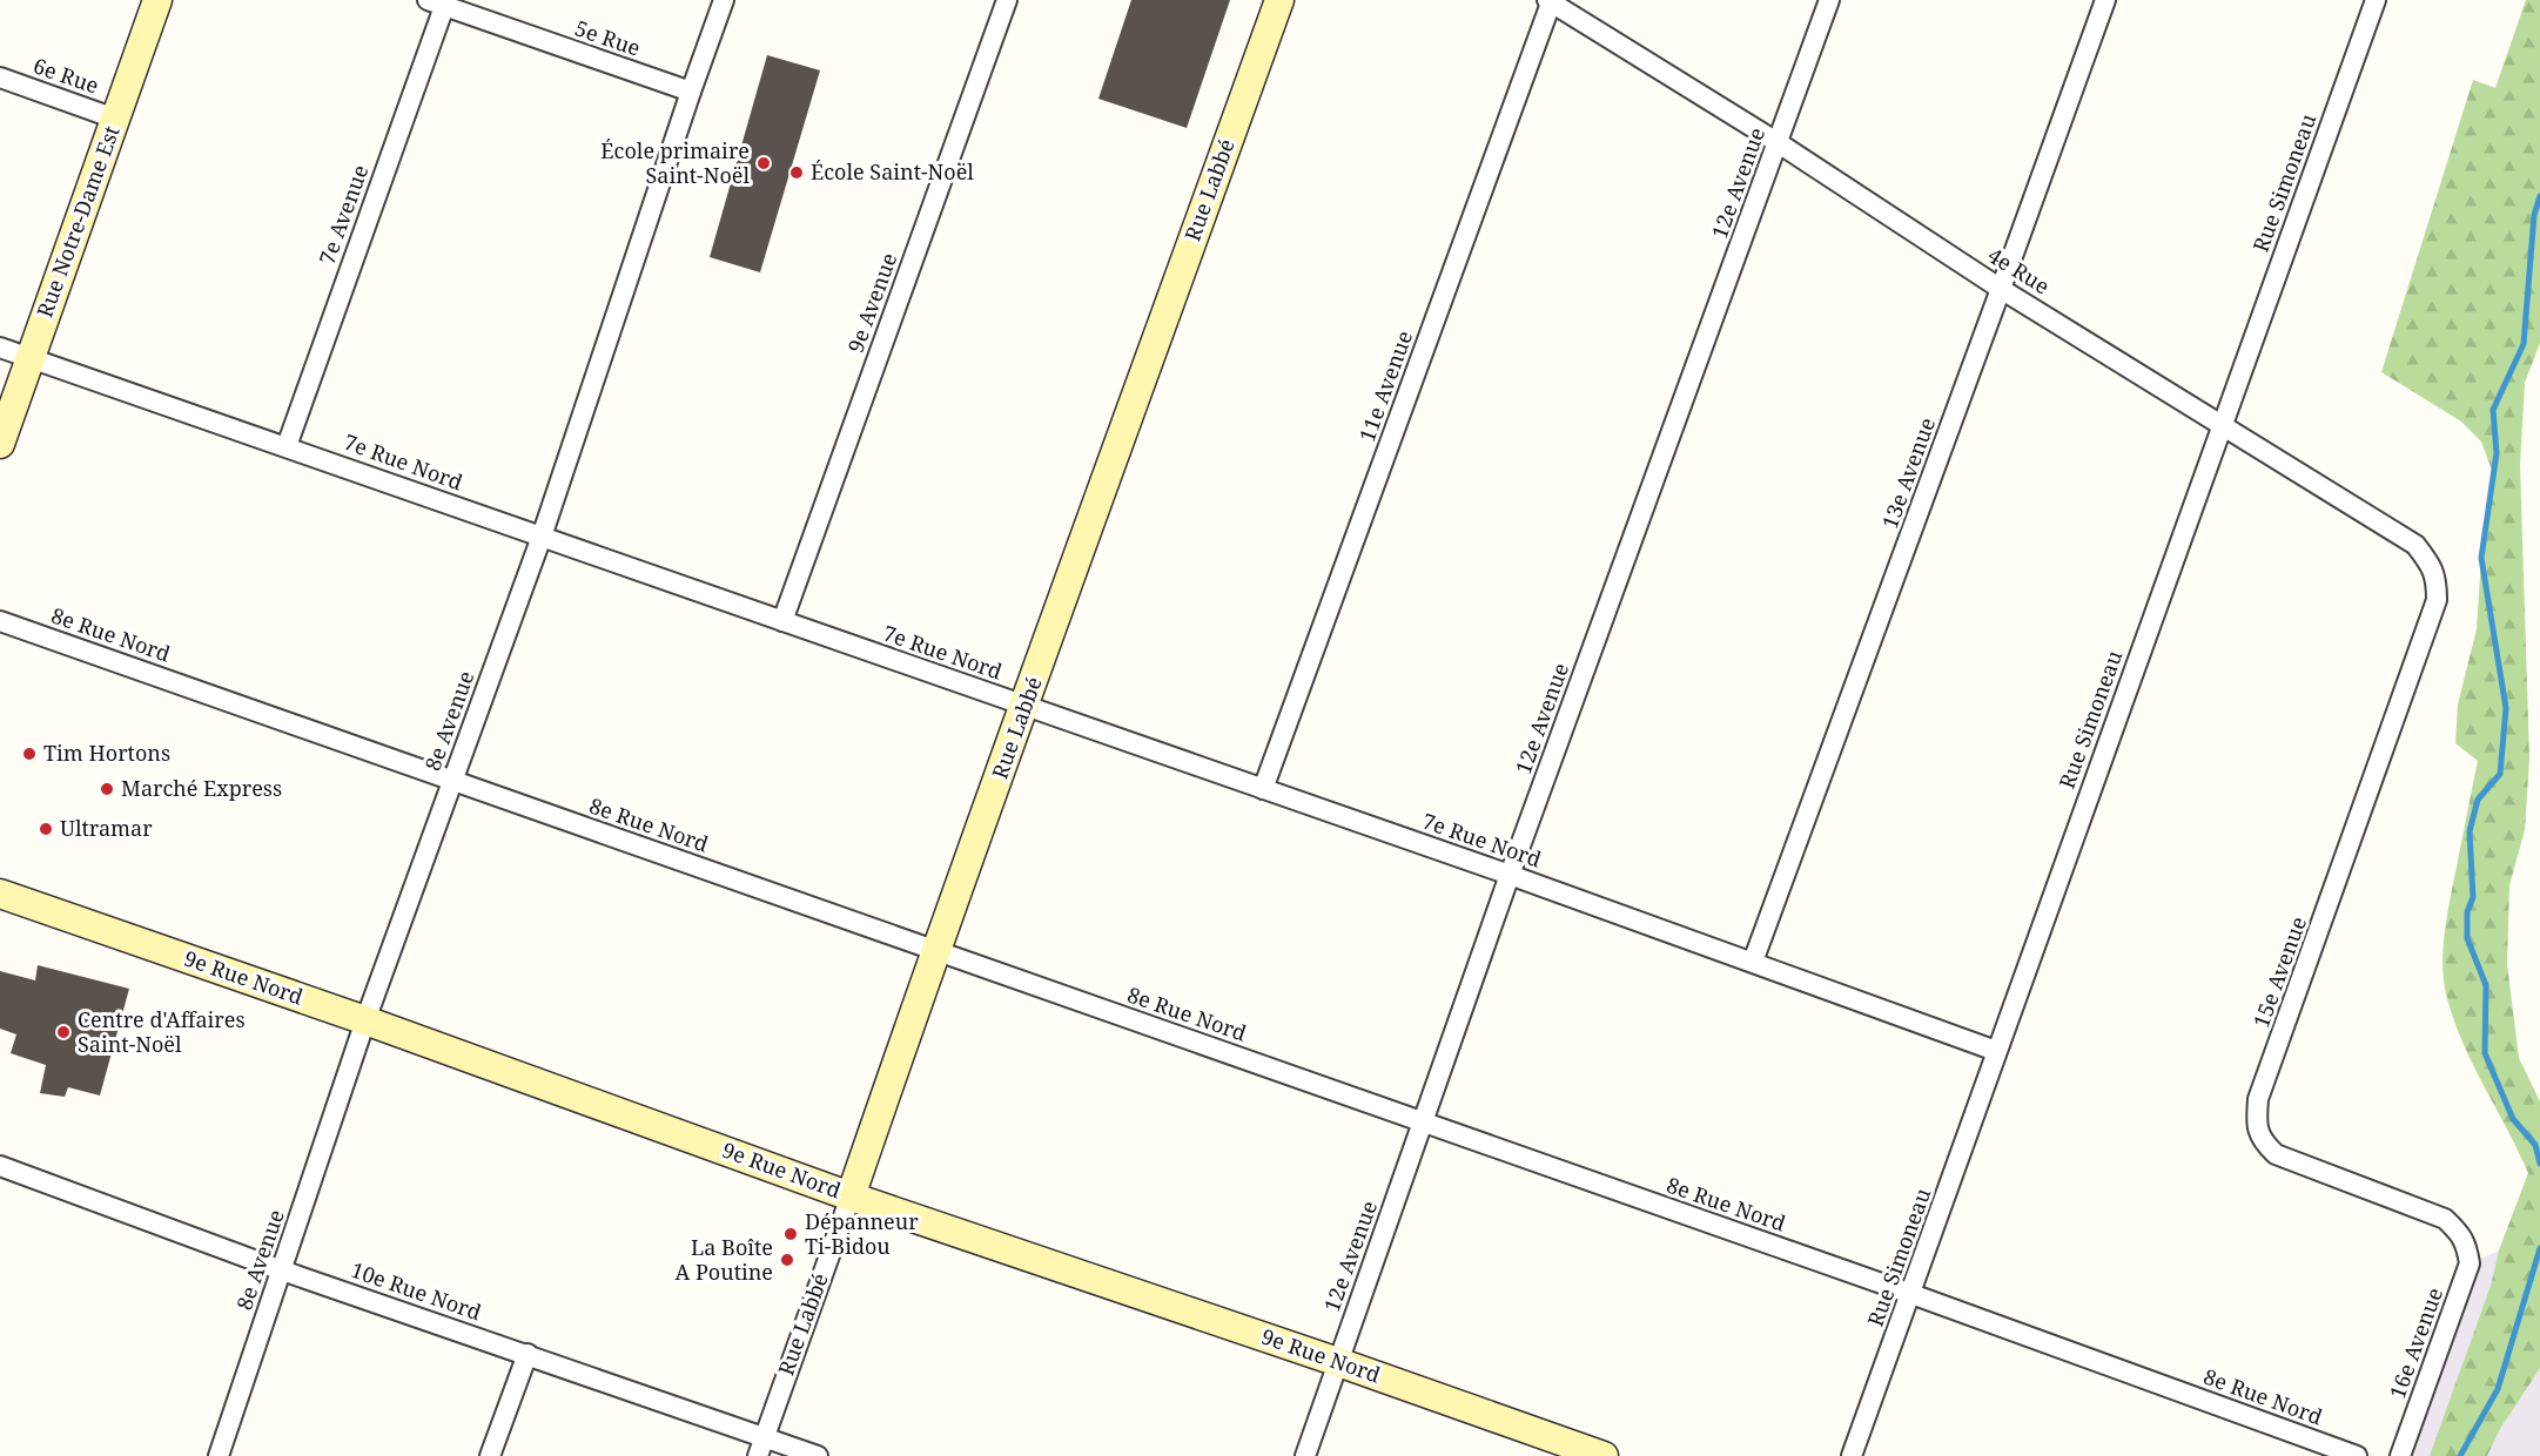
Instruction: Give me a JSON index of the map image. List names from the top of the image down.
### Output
{
  "streets": {
    "street": [
      "5e Rue",
      "6e Rue",
      "12e Avenue",
      "Rue Simoneau",
      "Rue Labbé",
      "7e Avenue",
      "Rue Notre-Dame Est",
      "4e Rue",
      "9e Avenue",
      "11e Avenue",
      "7e Rue Nord",
      "13e Avenue",
      "8e Rue Nord",
      "8e Avenue",
      "15e Avenue",
      "9e Rue Nord",
      "10e Rue Nord",
      "16e Avenue"
    ]
  },
  "crossings": [
    ["5e Rue", "7e Avenue"],
    ["5e Rue", "8e Avenue"],
    ["6e Rue", "Rue Notre-Dame Est"],
    ["12e Avenue", "4e Rue"],
    ["12e Avenue", "7e Rue Nord"],
    ["12e Avenue", "8e Rue Nord"],
    ["12e Avenue", "9e Rue Nord"],
    ["Rue Simoneau", "4e Rue"],
    ["Rue Simoneau", "7e Rue Nord"],
    ["Rue Simoneau", "8e Rue Nord"],
    ["Rue Labbé", "7e Rue Nord"],
    ["Rue Labbé", "8e Rue Nord"],
    ["Rue Labbé", "9e Rue Nord"],
    ["Rue Labbé", "10e Rue Nord"],
    ["7e Avenue", "7e Rue Nord"],
    ["Rue Notre-Dame Est", "7e Rue Nord"],
    ["4e Rue", "11e Avenue"],
    ["4e Rue", "13e Avenue"],
    ["4e Rue", "15e Avenue"],
    ["9e Avenue", "7e Rue Nord"],
    ["11e Avenue", "7e Rue Nord"],
    ["7e Rue Nord", "13e Avenue"],
    ["7e Rue Nord", "8e Avenue"],
    ["8e Rue Nord", "8e Avenue"],
    ["8e Avenue", "9e Rue Nord"],
    ["8e Avenue", "10e Rue Nord"],
    ["15e Avenue", "16e Avenue"]
  ],
  "places": [
    "École primaire Saint-Noël",
    "École Saint-Noël",
    "Tim Hortons",
    "Marché Express",
    "Ultramar",
    "Centre d'Affaires Saint-Noël",
    "Dépanneur Ti-Bidou",
    "La Boîte A Poutine"
  ]
}
